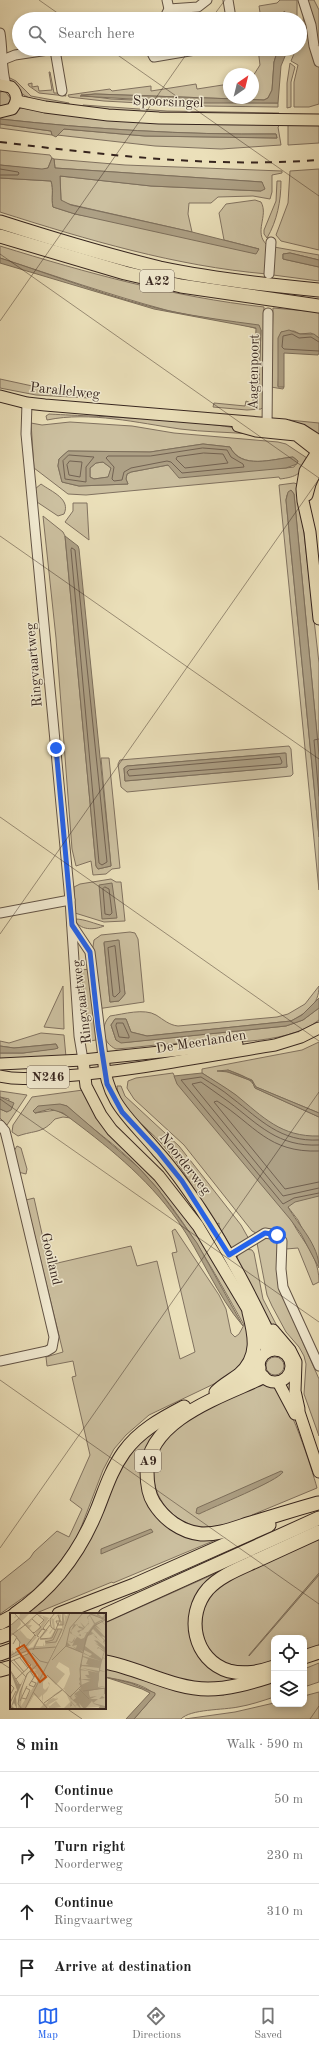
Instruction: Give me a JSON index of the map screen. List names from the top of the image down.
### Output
{
  "streets": {
    "highway": ["A22", "A9"],
    "main road": [
      "Spoorsingel",
      "Parallelweg",
      "De Meerlanden",
      "N246",
      "Noorderweg"
    ],
    "street": ["Aagtenpoort", "Ringvaartweg", "Gooiland"]
  },
  "crossings": [
    ["Aagtenpoort", "Parallelweg"],
    ["Parallelweg", "Ringvaartweg"],
    ["Ringvaartweg", "De Meerlanden"],
    ["Ringvaartweg", "N246"],
    ["Ringvaartweg", "Noorderweg"],
    ["De Meerlanden", "N246"],
    ["De Meerlanden", "Noorderweg"],
    ["N246", "Noorderweg"],
    ["N246", "A9"],
    ["Noorderweg", "A9"]
  ],
  "north": "top right",
  "page": {
    "search": "Search here",
    "heading": ["8 min", "Walk · 590 m"],
    "list": [
      ["Continue", "Noorderweg", "50 m"],
      ["Turn right", "Noorderweg", "230 m"],
      ["Continue", "Ringvaartweg", "310 m"],
      "Arrive at destination"
    ],
    "nav": ["Map", "Directions", "Saved"]
  }
}
